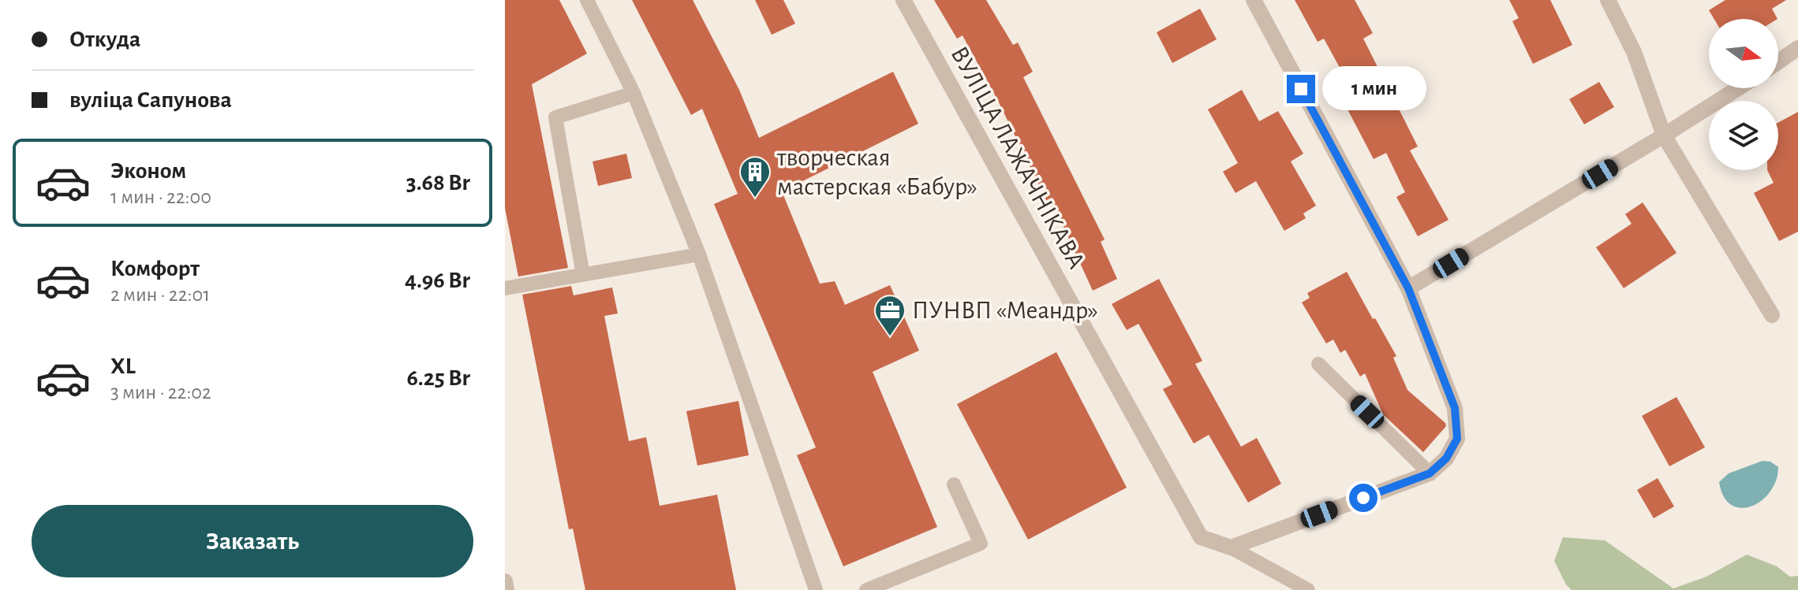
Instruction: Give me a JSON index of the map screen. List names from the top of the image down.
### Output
{
  "streets": {
    "street": ["ВУЛІЦА ЛАЖАЧНІКАВА"]
  },
  "places": {
    "building": ["творческая мастерская «Бабур»"],
    "office": ["ПУНВП «Меандр»"]
  },
  "north": "right",
  "page": {
    "banner": ["Откуда", "вуліца Сапунова"],
    "bubble": "1 мин",
    "list": [
      {
        "name": "Эконом",
        "note": "1 мин · 22:00",
        "value": "3.68 Br"
      },
      {
        "name": "Комфорт",
        "note": "2 мин · 22:01",
        "value": "4.96 Br"
      },
      {
        "name": "XL",
        "note": "3 мин · 22:02",
        "value": "6.25 Br"
      }
    ],
    "buttons": "Заказать"
  }
}
